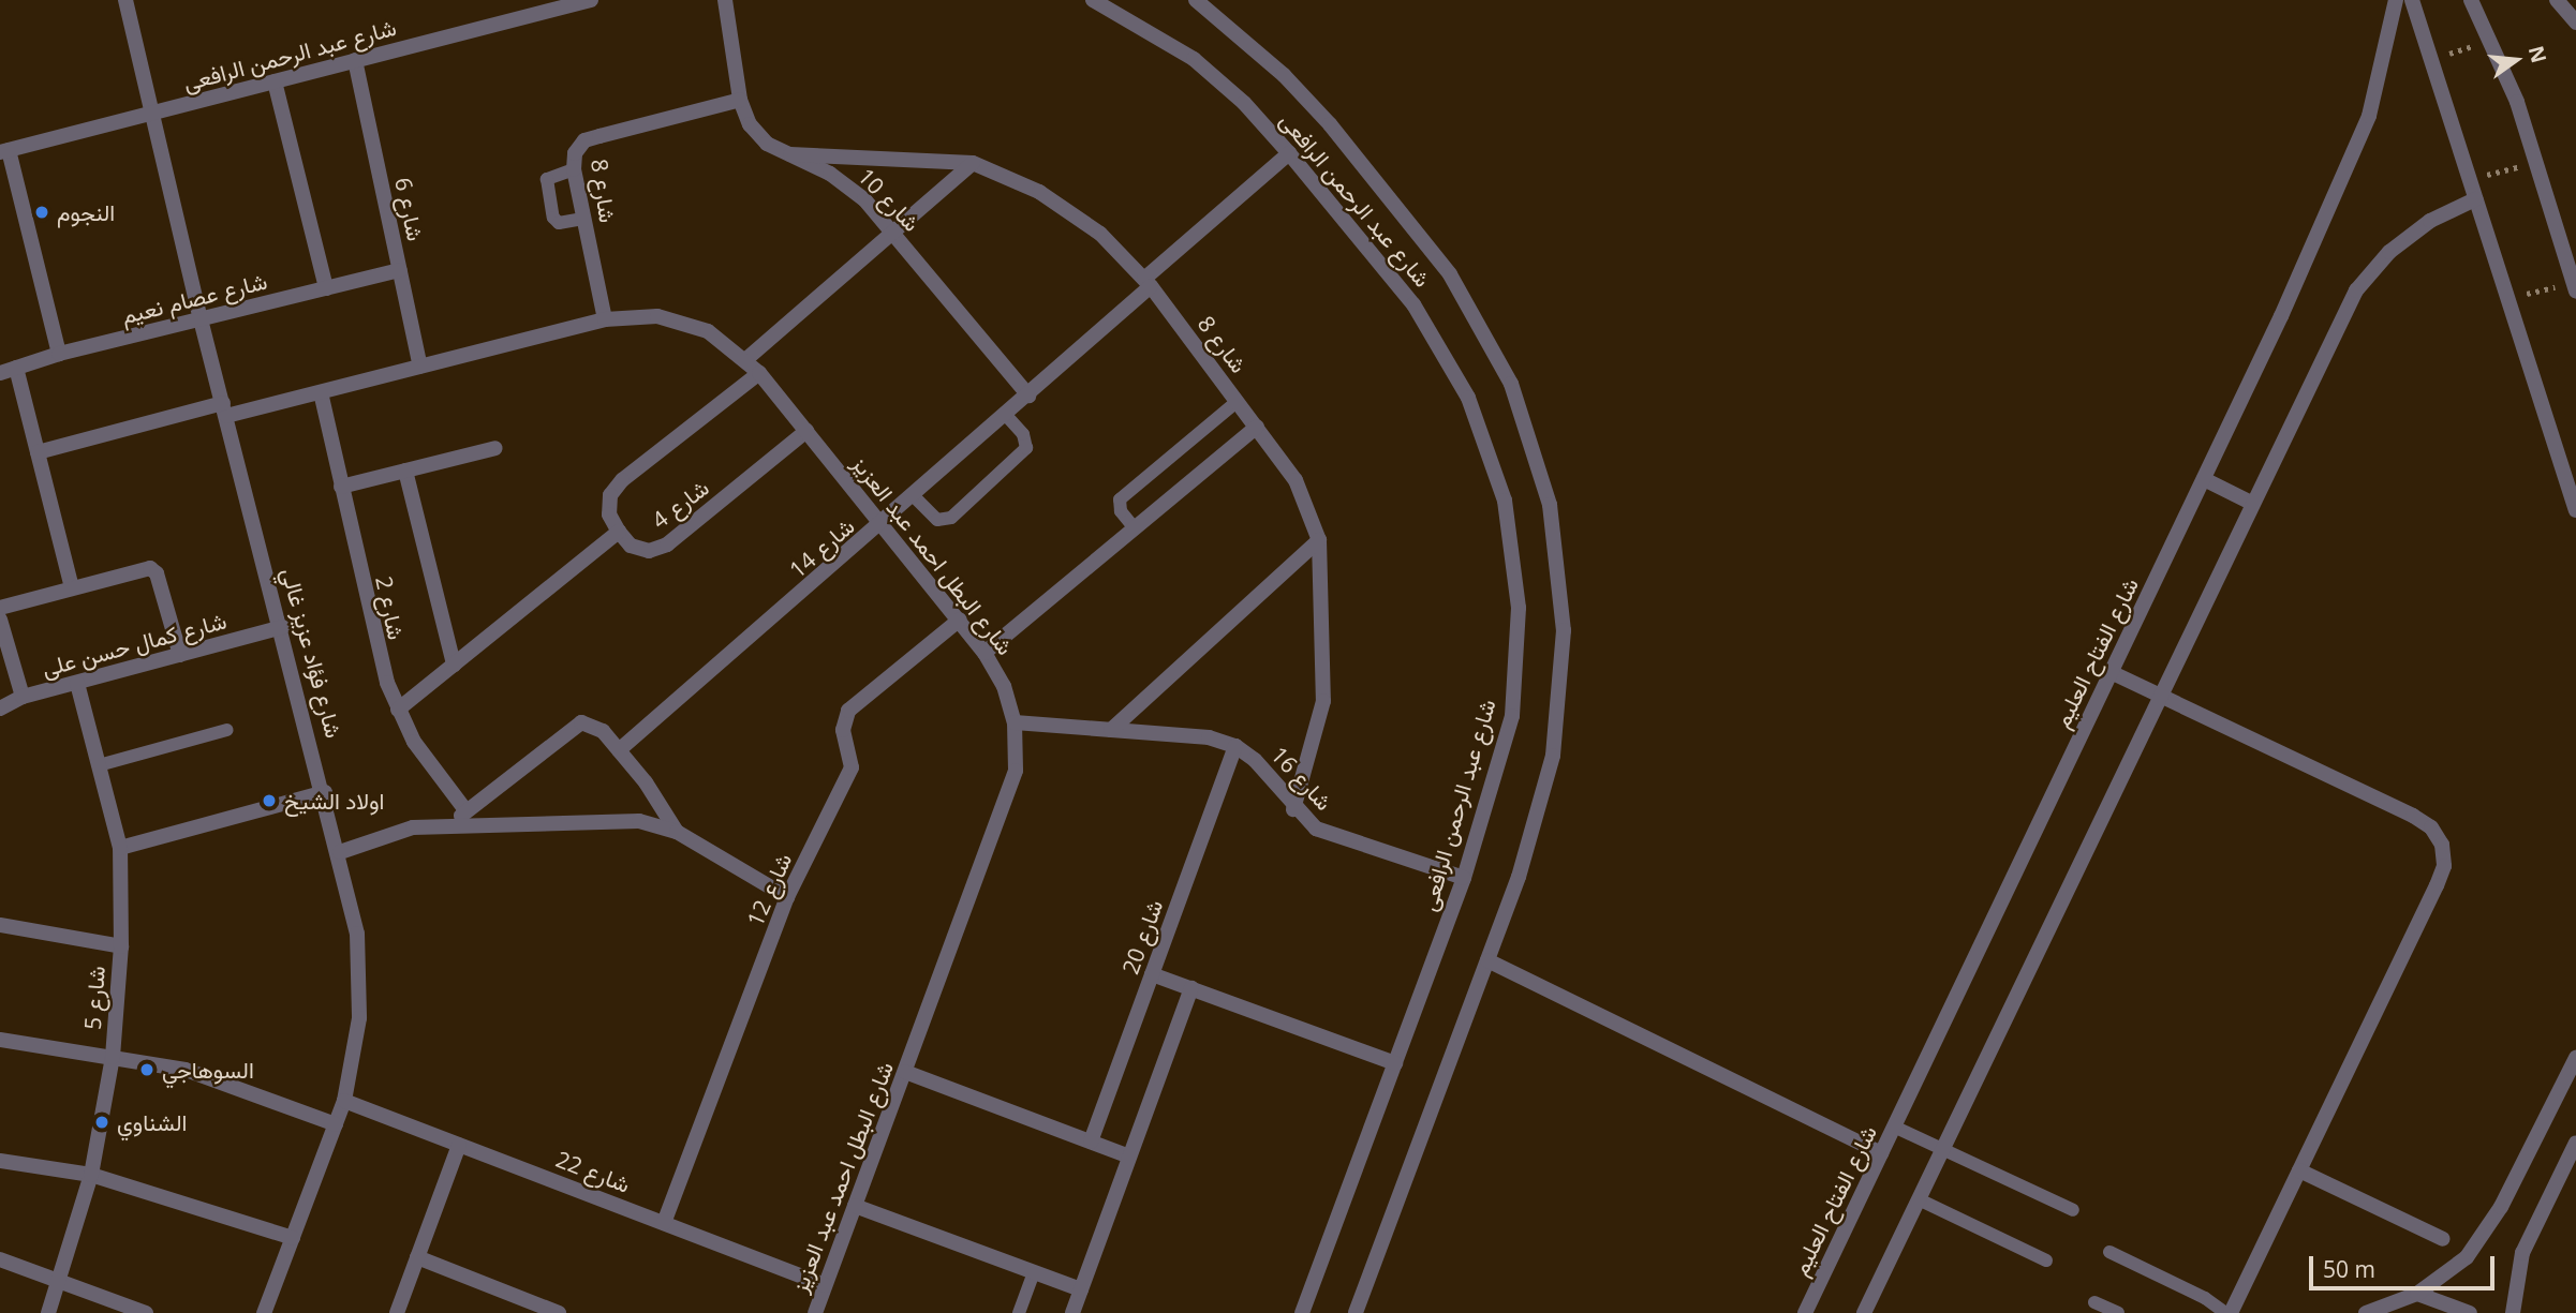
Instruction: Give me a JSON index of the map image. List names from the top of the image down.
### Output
{
  "streets": {
    "street": [
      "شارع عبد الرحمن الرافعى",
      "شارع 8",
      "شارع 10",
      "شارع 6",
      "شارع عصام نعيم",
      "شارع 4",
      "شارع 14",
      "شارع البطل احمد عبد العزيز",
      "شارع 2",
      "شارع كمال حسن على",
      "شارع فؤاد عزيز غالي",
      "شارع الفتاح العليم",
      "شارع 16",
      "شارع 12",
      "شارع 20",
      "شارع 5",
      "شارع 22"
    ]
  },
  "crossings": [
    ["شارع عبد الرحمن الرافعى", "شارع 6"],
    ["شارع عبد الرحمن الرافعى", "شارع 14"],
    ["شارع عبد الرحمن الرافعى", "شارع فؤاد عزيز غالي"],
    ["شارع عبد الرحمن الرافعى", "شارع 16"],
    ["شارع 8", "شارع 10"],
    ["شارع 8", "شارع 14"],
    ["شارع 8", "شارع البطل احمد عبد العزيز"],
    ["شارع 8", "شارع 16"],
    ["شارع 10", "شارع 14"],
    ["شارع 6", "شارع عصام نعيم"],
    ["شارع 6", "شارع البطل احمد عبد العزيز"],
    ["شارع عصام نعيم", "شارع فؤاد عزيز غالي"],
    ["شارع 4", "شارع البطل احمد عبد العزيز"],
    ["شارع 14", "شارع البطل احمد عبد العزيز"],
    ["شارع البطل احمد عبد العزيز", "شارع 2"],
    ["شارع البطل احمد عبد العزيز", "شارع فؤاد عزيز غالي"],
    ["شارع البطل احمد عبد العزيز", "شارع 16"],
    ["شارع البطل احمد عبد العزيز", "شارع 12"],
    ["شارع البطل احمد عبد العزيز", "شارع 22"],
    ["شارع كمال حسن على", "شارع فؤاد عزيز غالي"],
    ["شارع كمال حسن على", "شارع 5"],
    ["شارع فؤاد عزيز غالي", "شارع 22"],
    ["شارع 16", "شارع 20"],
    ["شارع 12", "شارع 22"]
  ],
  "places": [
    "النجوم",
    "اولاد الشيخ",
    "السوهاجي",
    "الشناوي"
  ],
  "scale_bar": "50 m",
  "north": "right"
}
